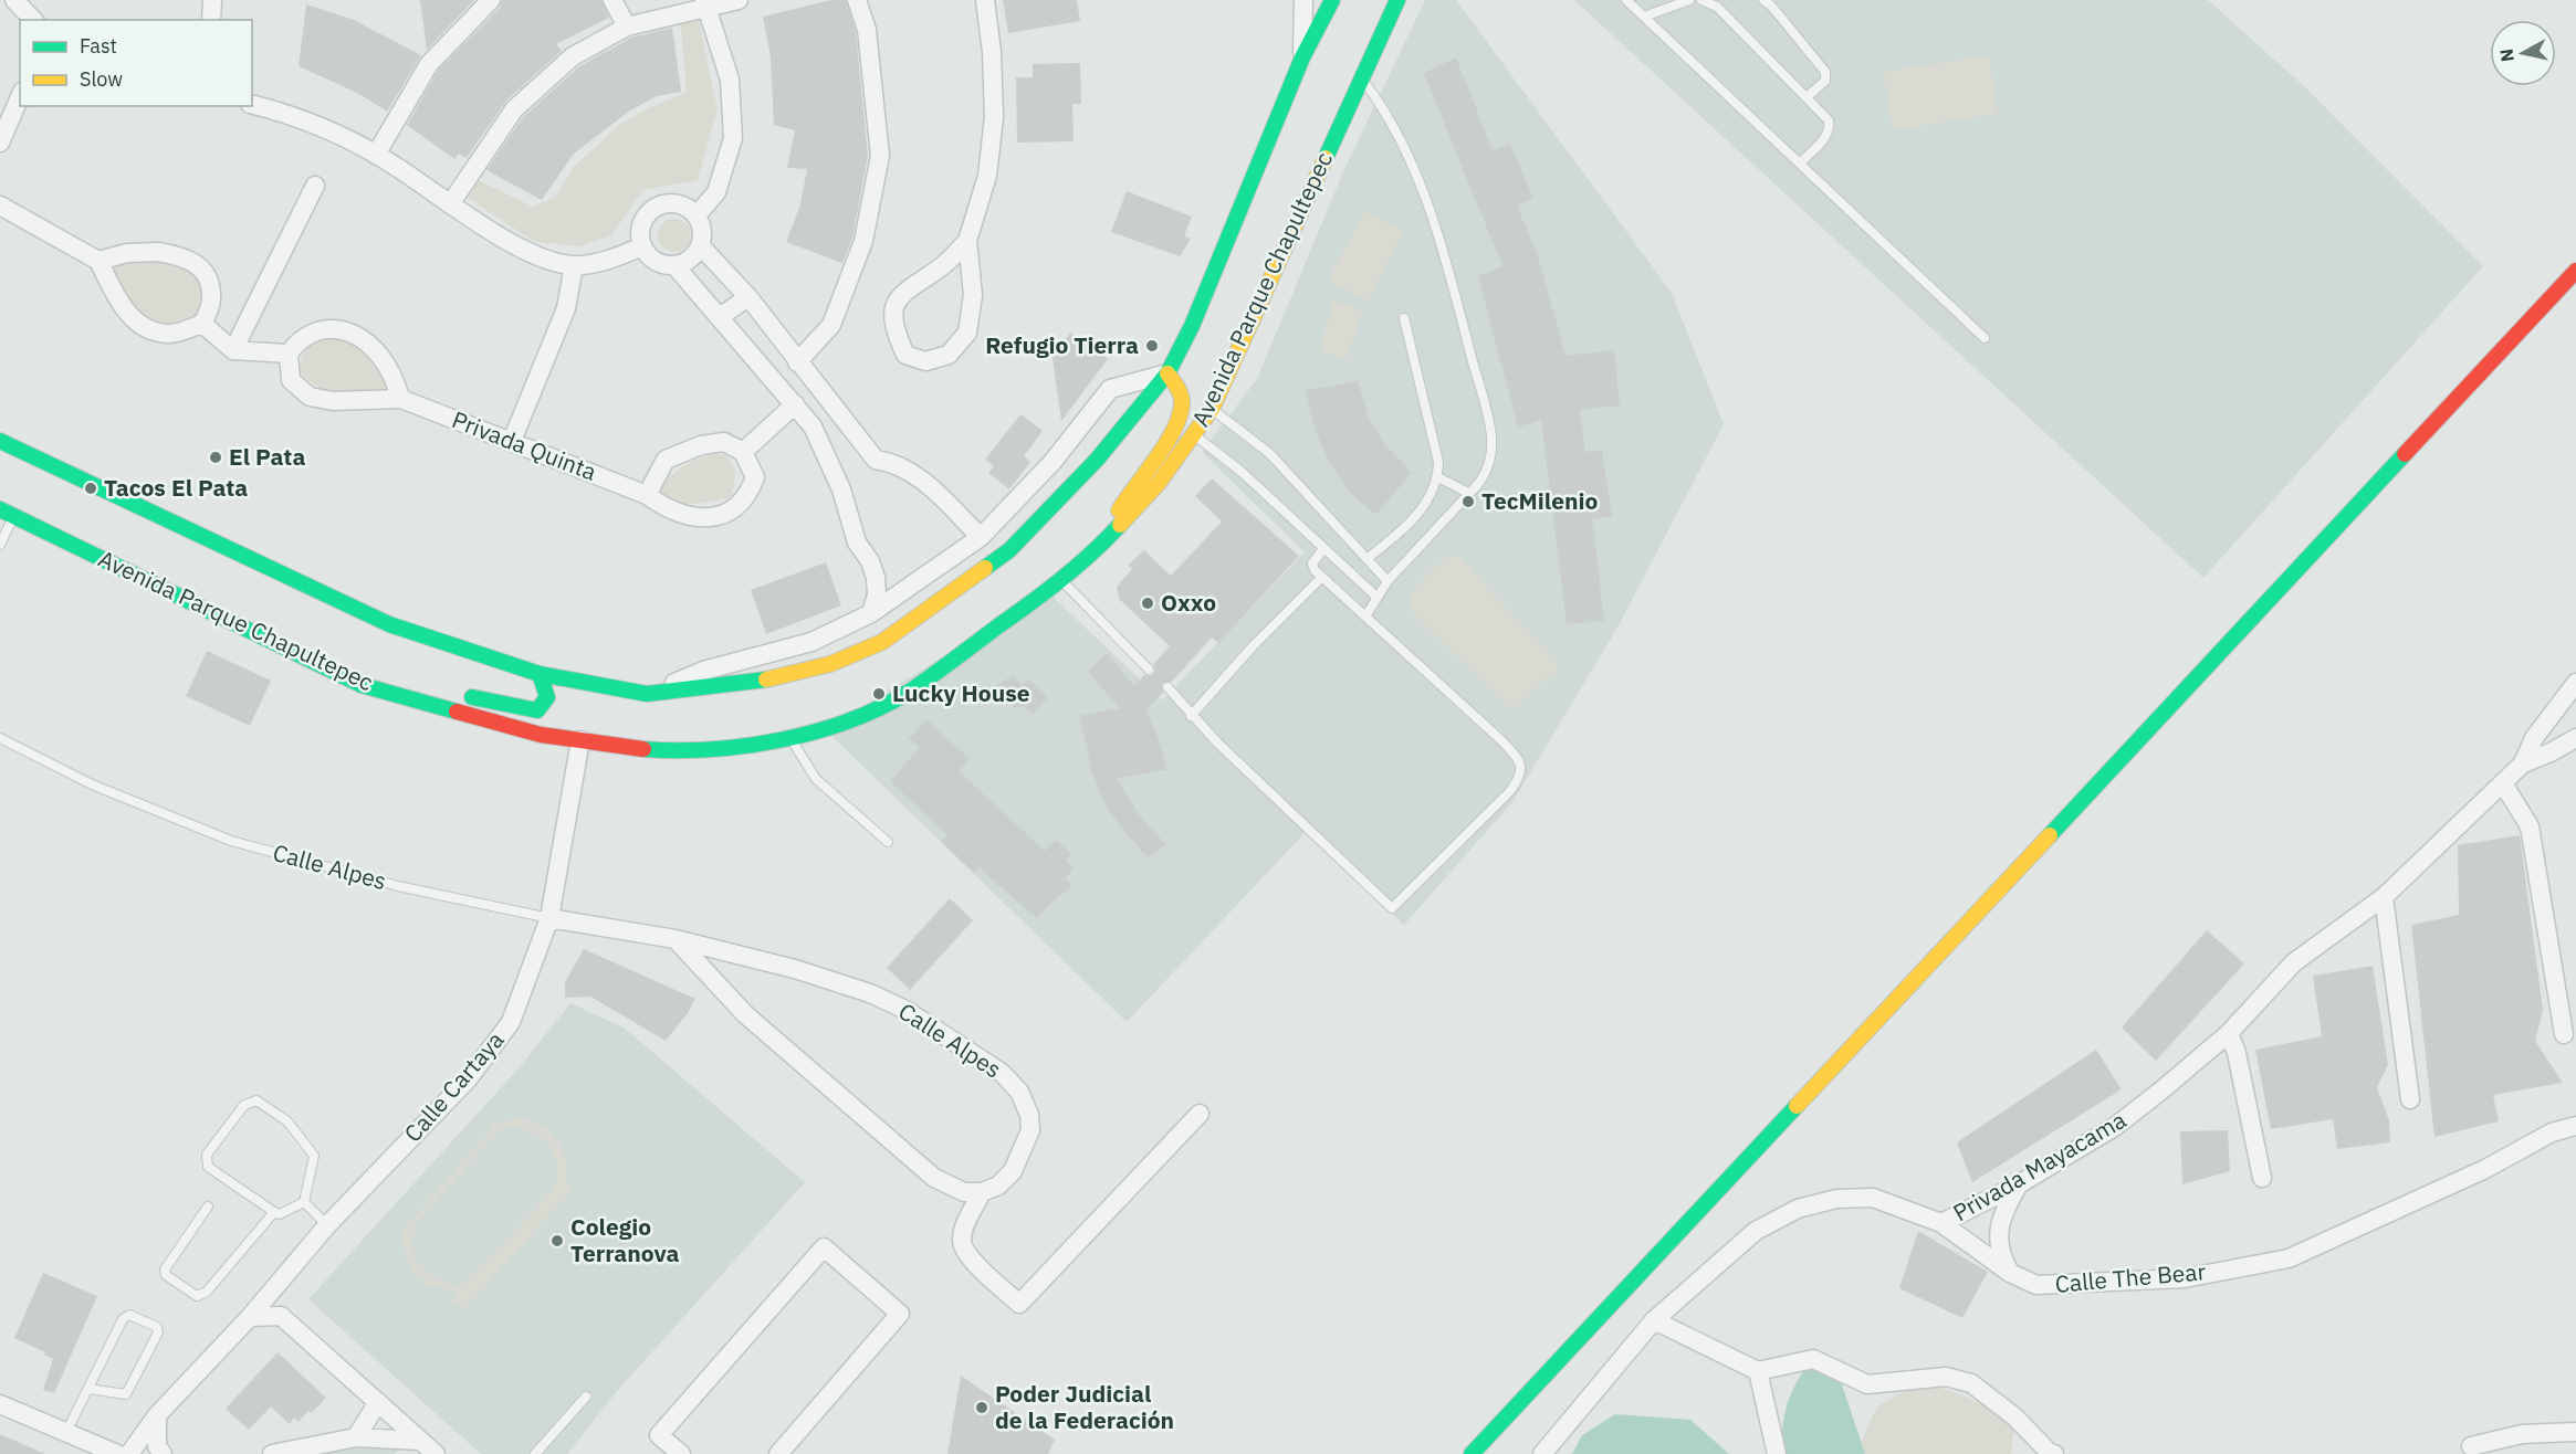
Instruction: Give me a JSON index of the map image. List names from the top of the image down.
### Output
{
  "streets": {
    "main road": ["Avenida Parque Chapultepec"],
    "street": [
      "Privada Quinta",
      "Calle Alpes",
      "Calle Cartaya",
      "Privada Mayacama",
      "Calle The Bear"
    ]
  },
  "crossings": [
    ["Avenida Parque Chapultepec", "Calle Cartaya"],
    ["Calle Alpes", "Calle Cartaya"],
    ["Privada Mayacama", "Calle The Bear"]
  ],
  "places": [
    "Refugio Tierra",
    "El Pata",
    "Tacos El Pata",
    "TecMilenio",
    "Oxxo",
    "Lucky House",
    "Colegio Terranova",
    "Poder Judicial de la Federación"
  ],
  "legend": ["Fast", "Slow"],
  "north": "left"
}
